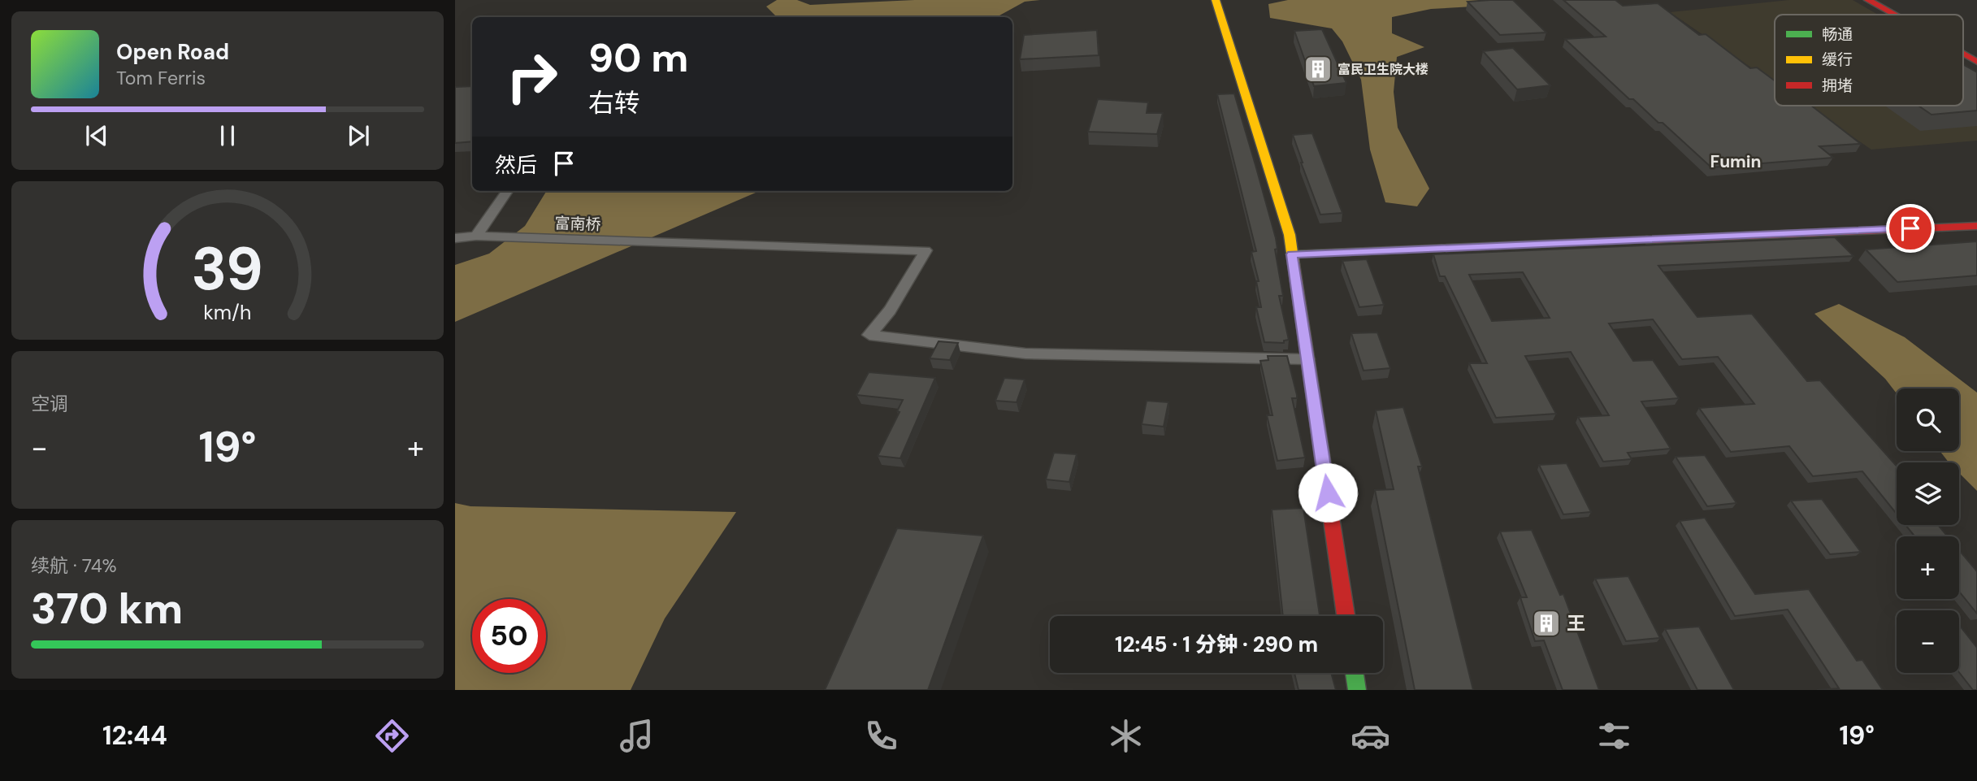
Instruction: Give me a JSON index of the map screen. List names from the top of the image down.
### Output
{
  "streets": {
    "lane": ["富南桥"]
  },
  "districts": ["Fumin"],
  "places": {
    "building": ["富民卫生院大楼", "王"]
  },
  "legend": ["畅通", "缓行", "拥堵"],
  "page": {
    "turn": ["90 m", "右转"],
    "song": ["Open Road", "Tom Ferris"],
    "then": "然后",
    "tile": [
      "空调",
      ["续航 · 74%", "370 km"]
    ],
    "map_buttons": ["+", "−"],
    "heat": ["−", "19°", "+"],
    "limit": "50",
    "trip": "12:45 · 1 分钟 · 290 m",
    "tabs": ["12:44", "19°"],
    "gauge": ["39", "km/h"]
  }
}
